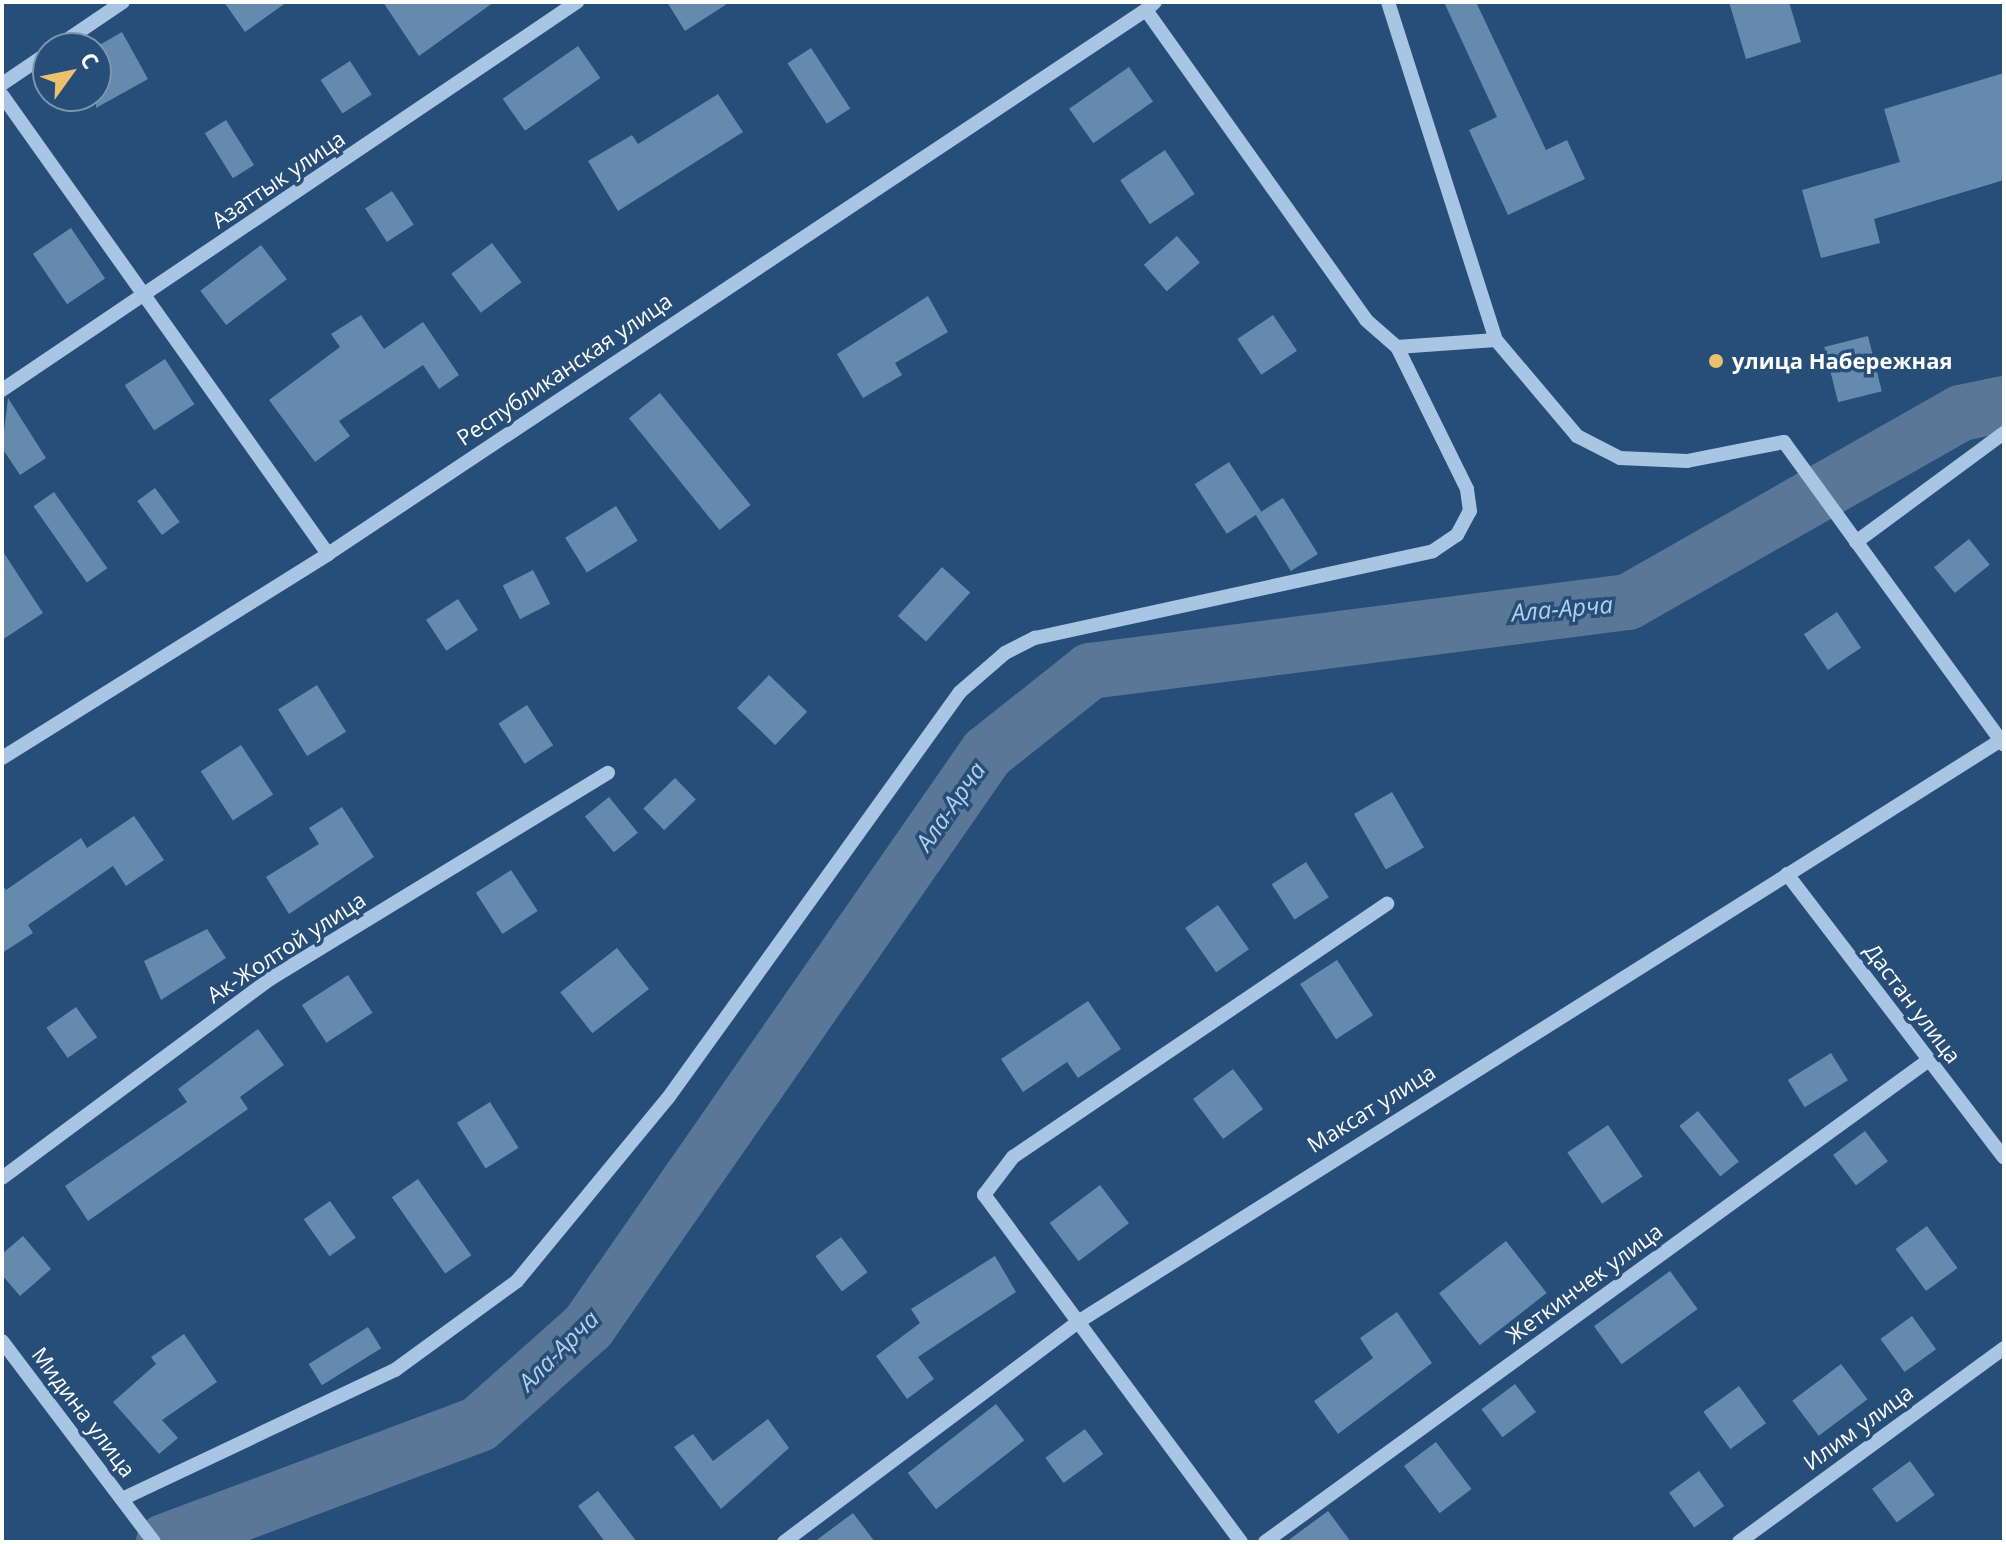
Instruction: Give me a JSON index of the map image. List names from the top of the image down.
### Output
{
  "streets": {
    "street": [
      "Азаттык улица",
      "Республиканская улица",
      "Ак-Жолтой улица",
      "Дастан улица",
      "Максат улица",
      "Жеткинчек улица",
      "Мидина улица",
      "Илим улица"
    ]
  },
  "crossings": [
    ["Дастан улица", "Максат улица"],
    ["Дастан улица", "Жеткинчек улица"]
  ],
  "water": ["Ала-Арча"],
  "places": ["улица Набережная"],
  "north": "top right"
}
